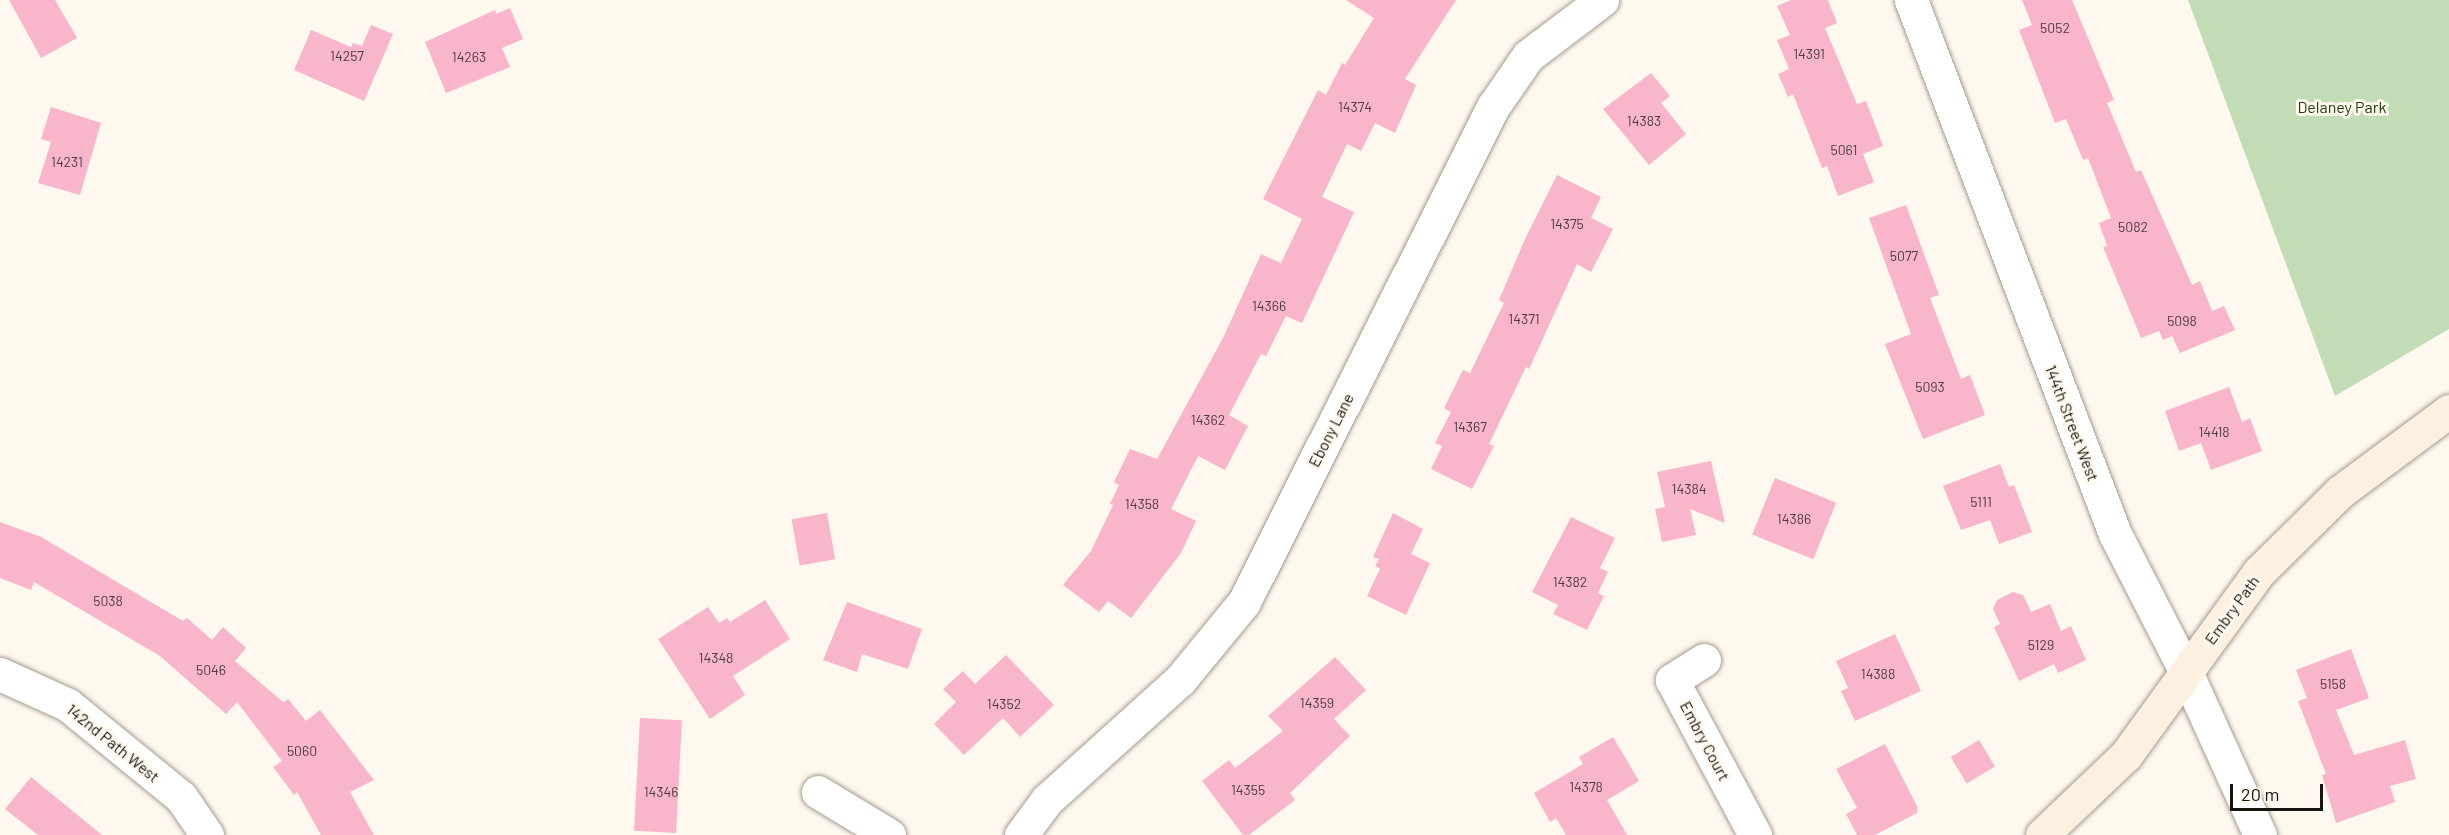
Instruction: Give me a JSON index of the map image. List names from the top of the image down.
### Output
{
  "streets": {
    "street": [
      "144th Street West",
      "Ebony Lane",
      "Embry Path",
      "Embry Court",
      "142nd Path West"
    ]
  },
  "crossings": [
    ["144th Street West", "Embry Path"]
  ],
  "parks": ["Delaney Park"],
  "house_numbers": [
    "5052",
    "14391",
    "14257",
    "14263",
    "14374",
    "14383",
    "5061",
    "14231",
    "14375",
    "5082",
    "5077",
    "14366",
    "14371",
    "5098",
    "5093",
    "14362",
    "14367",
    "14418",
    "14384",
    "5111",
    "14358",
    "14386",
    "14382",
    "5038",
    "5129",
    "14348",
    "5046",
    "14388",
    "5158",
    "14359",
    "14352",
    "5060",
    "14378",
    "14355",
    "14346"
  ],
  "scale_bar": "20 m"
}
